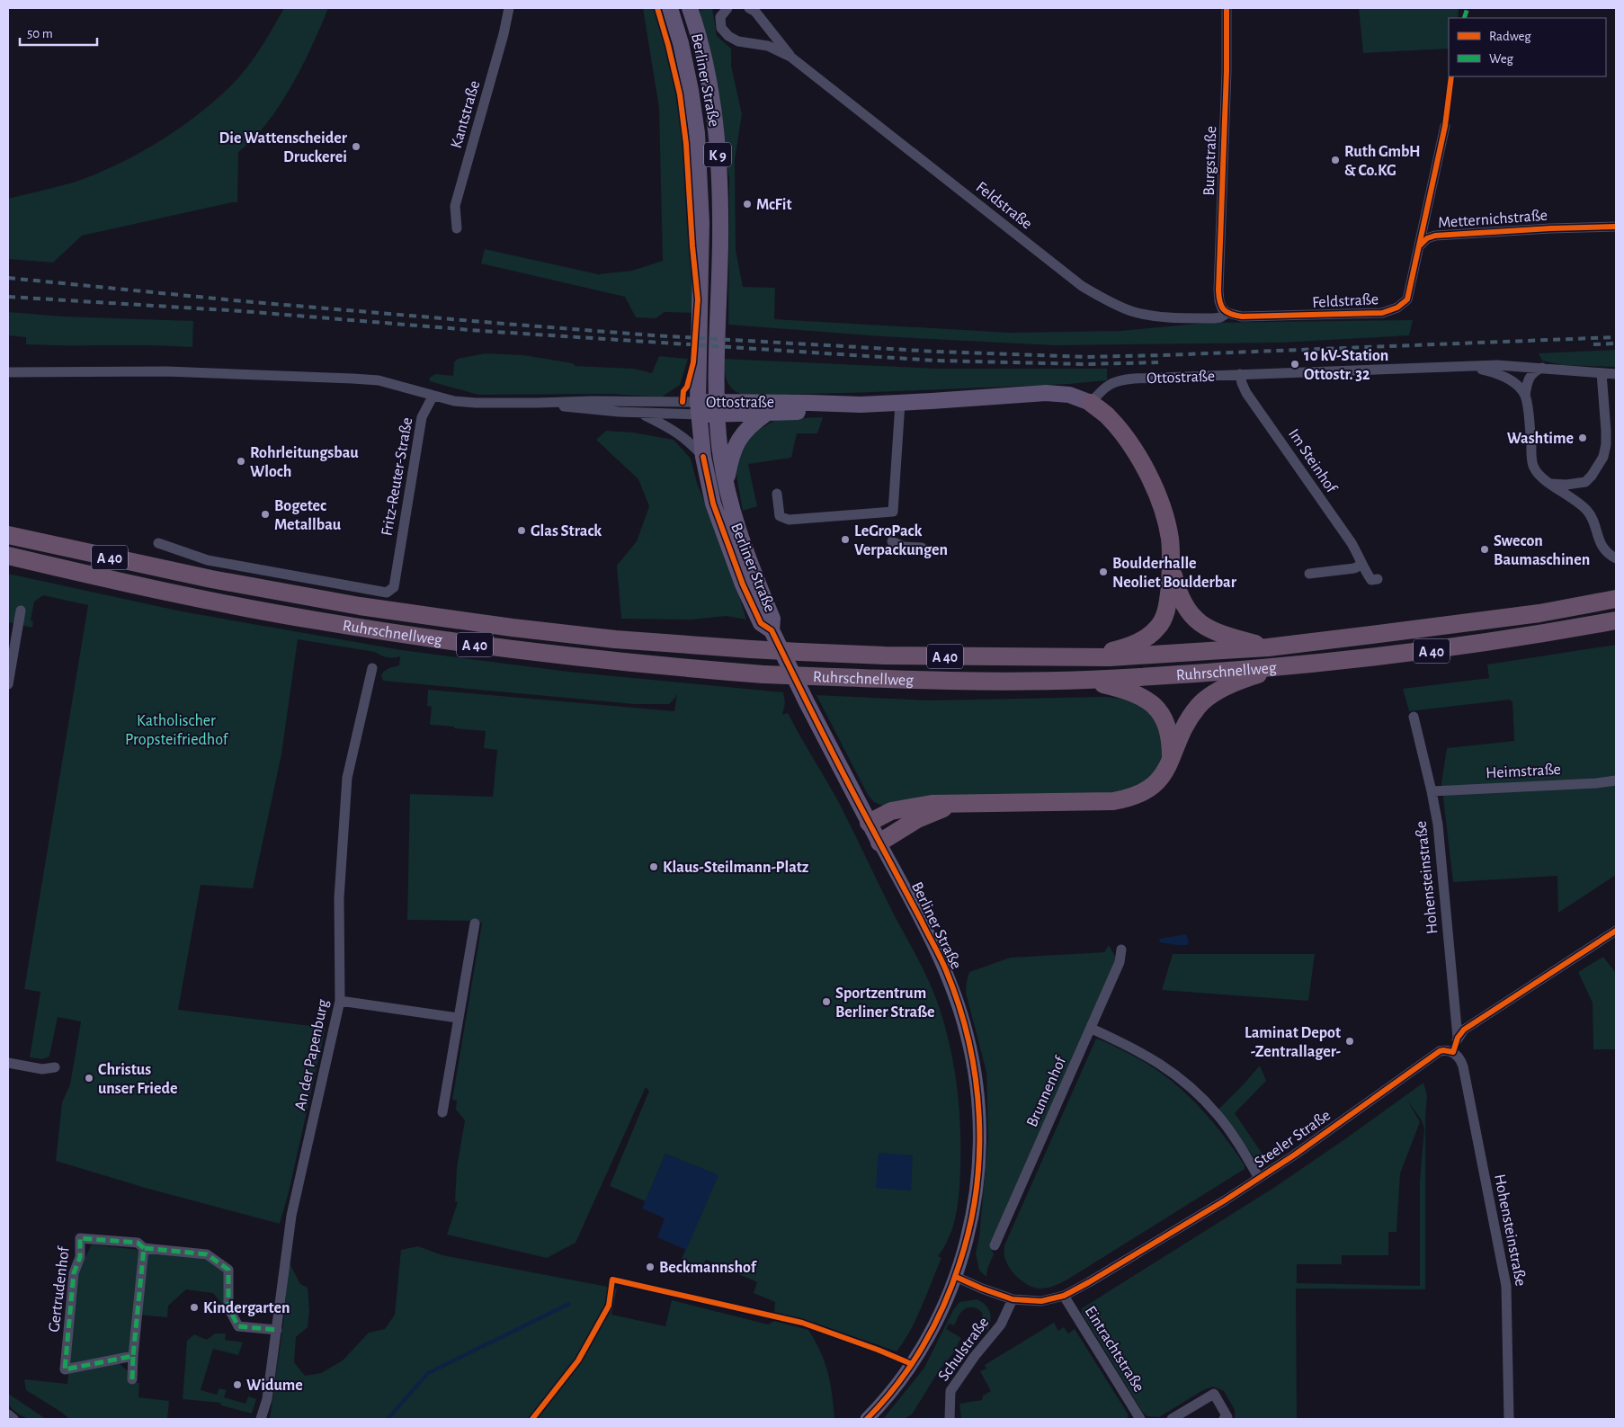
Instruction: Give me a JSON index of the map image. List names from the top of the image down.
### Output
{
  "streets": {
    "highway": ["A 40", "Ruhrschnellweg"],
    "main road": ["Berliner Straße", "K 9", "Ottostraße"],
    "street": [
      "Kantstraße",
      "Burgstraße",
      "Feldstraße",
      "Metternichstraße",
      "Im Steinhof",
      "Fritz-Reuter-Straße",
      "Heimstraße",
      "Hohensteinstraße",
      "An der Papenburg",
      "Brunnenhof",
      "Steeler Straße",
      "Gertrudenhof",
      "Schulstraße",
      "Eintrachtstraße"
    ]
  },
  "crossings": [
    ["Berliner Straße", "Ottostraße"],
    ["Berliner Straße", "Steeler Straße"],
    ["Burgstraße", "Feldstraße"],
    ["Feldstraße", "Metternichstraße"],
    ["Ottostraße", "Im Steinhof"],
    ["Ottostraße", "Fritz-Reuter-Straße"],
    ["Heimstraße", "Hohensteinstraße"],
    ["Hohensteinstraße", "Steeler Straße"],
    ["An der Papenburg", "Gertrudenhof"],
    ["Steeler Straße", "Schulstraße"],
    ["Steeler Straße", "Eintrachtstraße"]
  ],
  "parks": ["Katholischer Propsteifriedhof"],
  "places": [
    "Die Wattenscheider Druckerei",
    "Ruth GmbH & Co.KG",
    "McFit",
    "10 kV-Station Ottostr. 32",
    "Washtime",
    "Rohrleitungsbau Wloch",
    "Bogetec Metallbau",
    "Glas Strack",
    "LeGroPack Verpackungen",
    "Swecon Baumaschinen",
    "Boulderhalle Neoliet Boulderbar",
    "Klaus-Steilmann-Platz",
    "Sportzentrum Berliner Straße",
    "Laminat Depot -Zentrallager-",
    "Christus unser Friede",
    "Beckmannshof",
    "Kindergarten",
    "Widume"
  ],
  "legend": ["Radweg", "Weg"],
  "scale_bar": "50 m"
}
